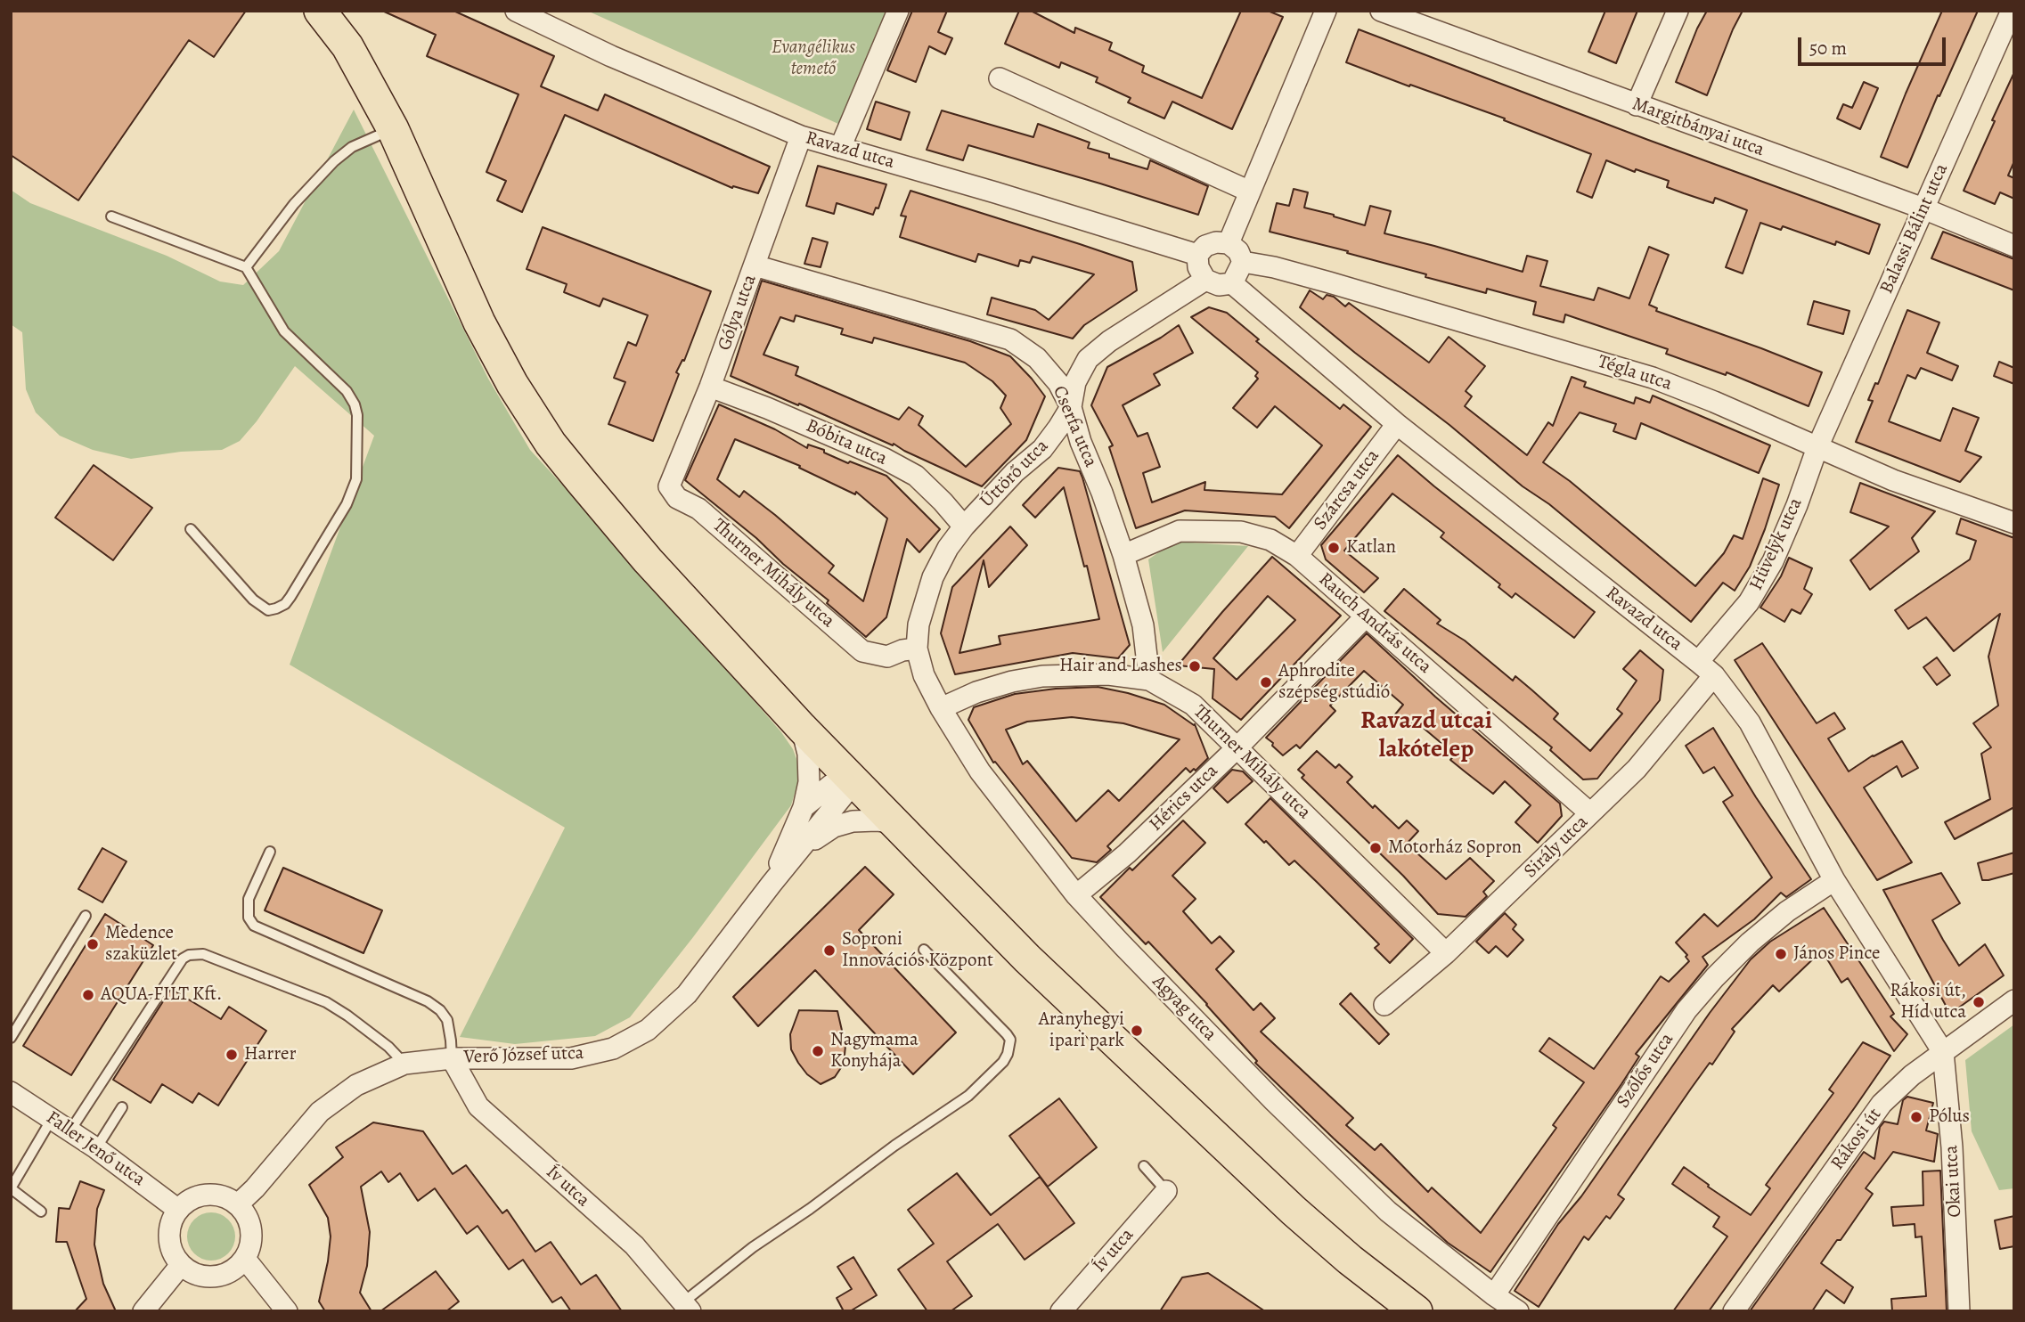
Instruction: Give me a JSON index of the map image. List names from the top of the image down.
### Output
{
  "streets": {
    "street": [
      "Margitbányai utca",
      "Ravazd utca",
      "Balassi Bálint utca",
      "Gólya utca",
      "Tégla utca",
      "Cserfa utca",
      "Bóbita utca",
      "Úttörő utca",
      "Szárcsa utca",
      "Hüvelyk utca",
      "Thurner Mihály utca",
      "Rauch András utca",
      "Hérics utca",
      "Sirály utca",
      "Agyag utca",
      "Verő József utca",
      "Szőlős utca",
      "Rákosi út",
      "Faller Jenő utca",
      "Okai utca",
      "Ív utca"
    ]
  },
  "crossings": [
    ["Margitbányai utca", "Balassi Bálint utca"],
    ["Ravazd utca", "Gólya utca"],
    ["Ravazd utca", "Tégla utca"],
    ["Ravazd utca", "Úttörő utca"],
    ["Ravazd utca", "Szárcsa utca"],
    ["Ravazd utca", "Hüvelyk utca"],
    ["Ravazd utca", "Sirály utca"],
    ["Ravazd utca", "Szőlős utca"],
    ["Ravazd utca", "Rákosi út"],
    ["Ravazd utca", "Okai utca"],
    ["Balassi Bálint utca", "Tégla utca"],
    ["Balassi Bálint utca", "Hüvelyk utca"],
    ["Gólya utca", "Cserfa utca"],
    ["Gólya utca", "Bóbita utca"],
    ["Gólya utca", "Thurner Mihály utca"],
    ["Tégla utca", "Úttörő utca"],
    ["Tégla utca", "Hüvelyk utca"],
    ["Cserfa utca", "Úttörő utca"],
    ["Cserfa utca", "Thurner Mihály utca"],
    ["Cserfa utca", "Rauch András utca"],
    ["Bóbita utca", "Úttörő utca"],
    ["Úttörő utca", "Thurner Mihály utca"],
    ["Úttörő utca", "Agyag utca"],
    ["Szárcsa utca", "Rauch András utca"],
    ["Thurner Mihály utca", "Hérics utca"],
    ["Thurner Mihály utca", "Sirály utca"],
    ["Thurner Mihály utca", "Agyag utca"],
    ["Rauch András utca", "Hérics utca"],
    ["Rauch András utca", "Sirály utca"],
    ["Hérics utca", "Agyag utca"],
    ["Agyag utca", "Szőlős utca"],
    ["Verő József utca", "Faller Jenő utca"],
    ["Verő József utca", "Ív utca"],
    ["Rákosi út", "Okai utca"]
  ],
  "districts": ["Ravazd utcai lakótelep"],
  "parks": ["Evangélikus temető"],
  "places": [
    "Katlan",
    "Hair and Lashes",
    "Aphrodite szépség stúdió",
    "Motorház Sopron",
    "Medence szaküzlet",
    "Soproni Innovációs Központ",
    "János Pince",
    "AQUA-FILT Kft.",
    "Rákosi út, Híd utca",
    "Aranyhegyi ipari park",
    "Nagymama Konyhája",
    "Harrer",
    "Pólus"
  ],
  "scale_bar": "50 m"
}
